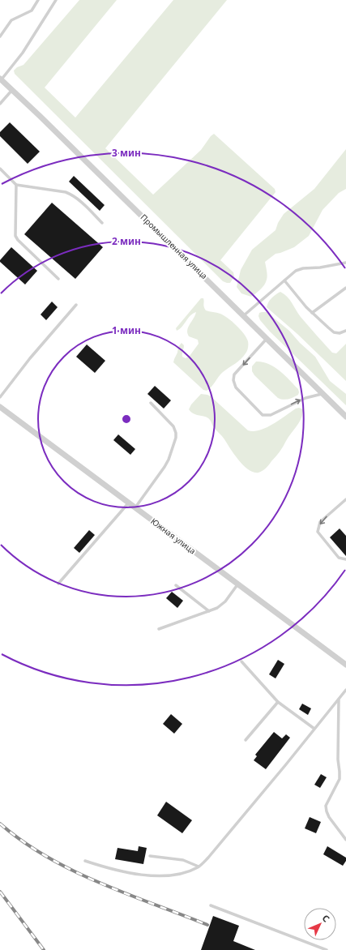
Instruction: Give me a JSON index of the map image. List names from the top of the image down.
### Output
{
  "streets": {
    "street": ["Промышленная улица", "Южная улица"]
  },
  "north": "top right",
  "rings": ["3 мин", "2 мин", "1 мин"]
}
